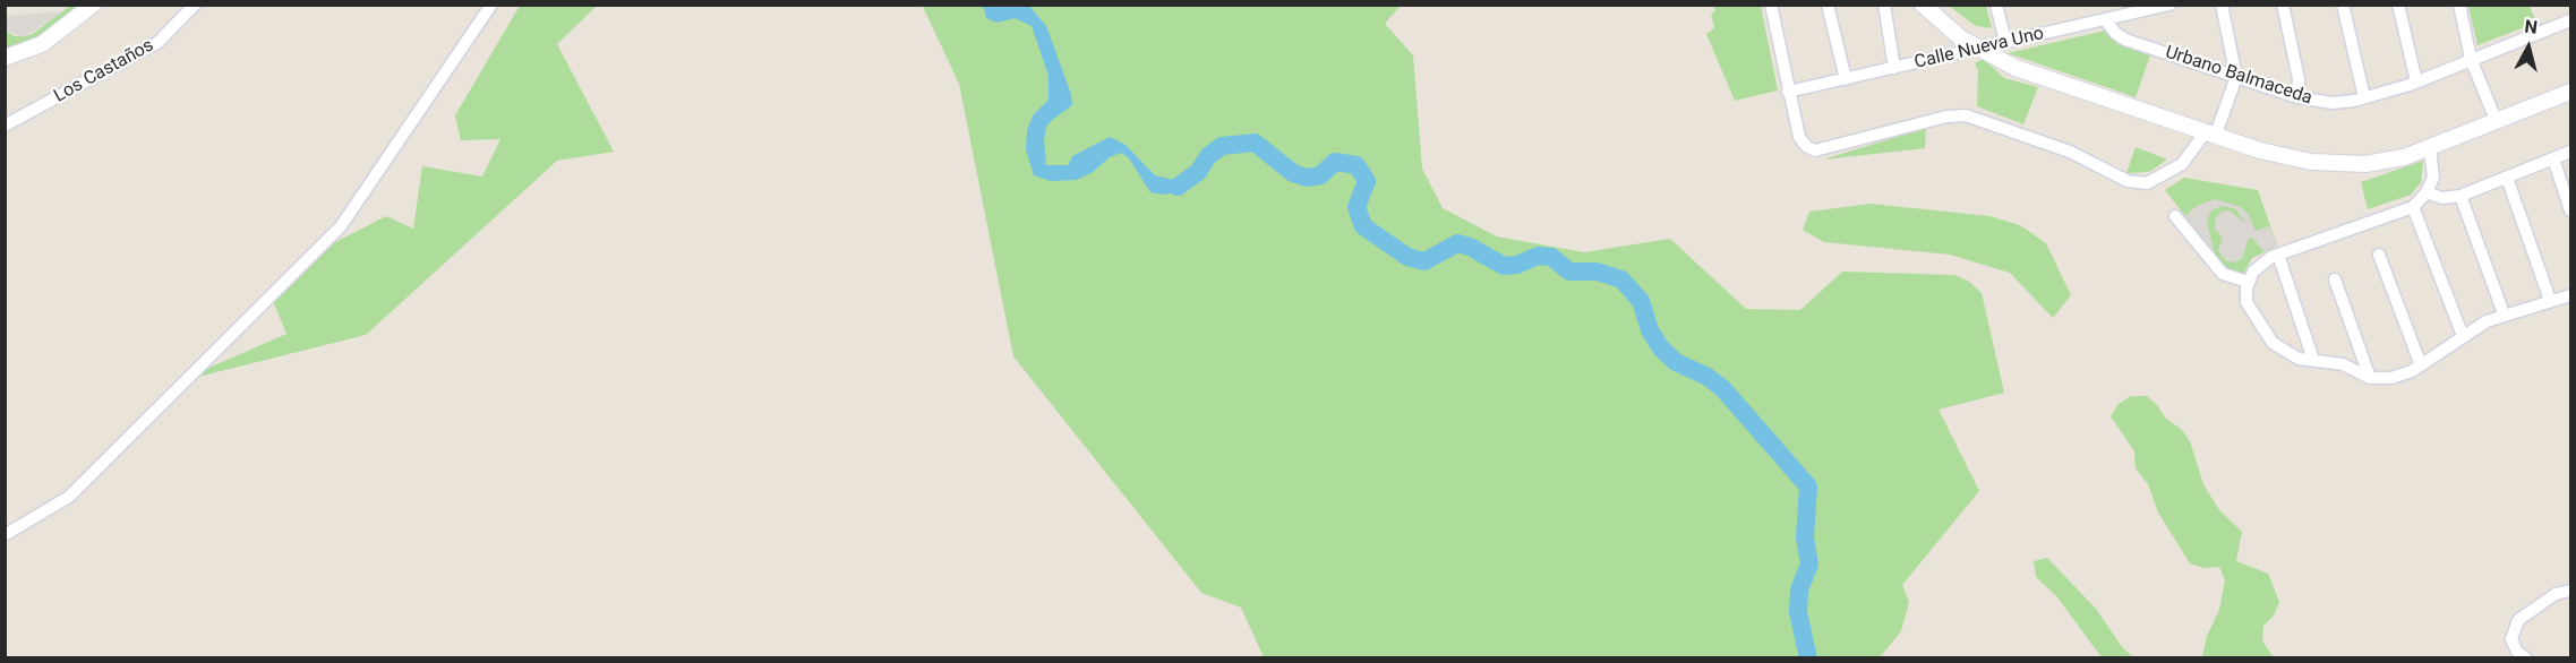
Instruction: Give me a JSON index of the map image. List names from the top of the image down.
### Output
{
  "streets": {
    "street": ["Calle Nueva Uno", "Los Castaños", "Urbano Balmaceda"]
  },
  "crossings": [
    ["Calle Nueva Uno", "Urbano Balmaceda"]
  ],
  "north": "top"
}
